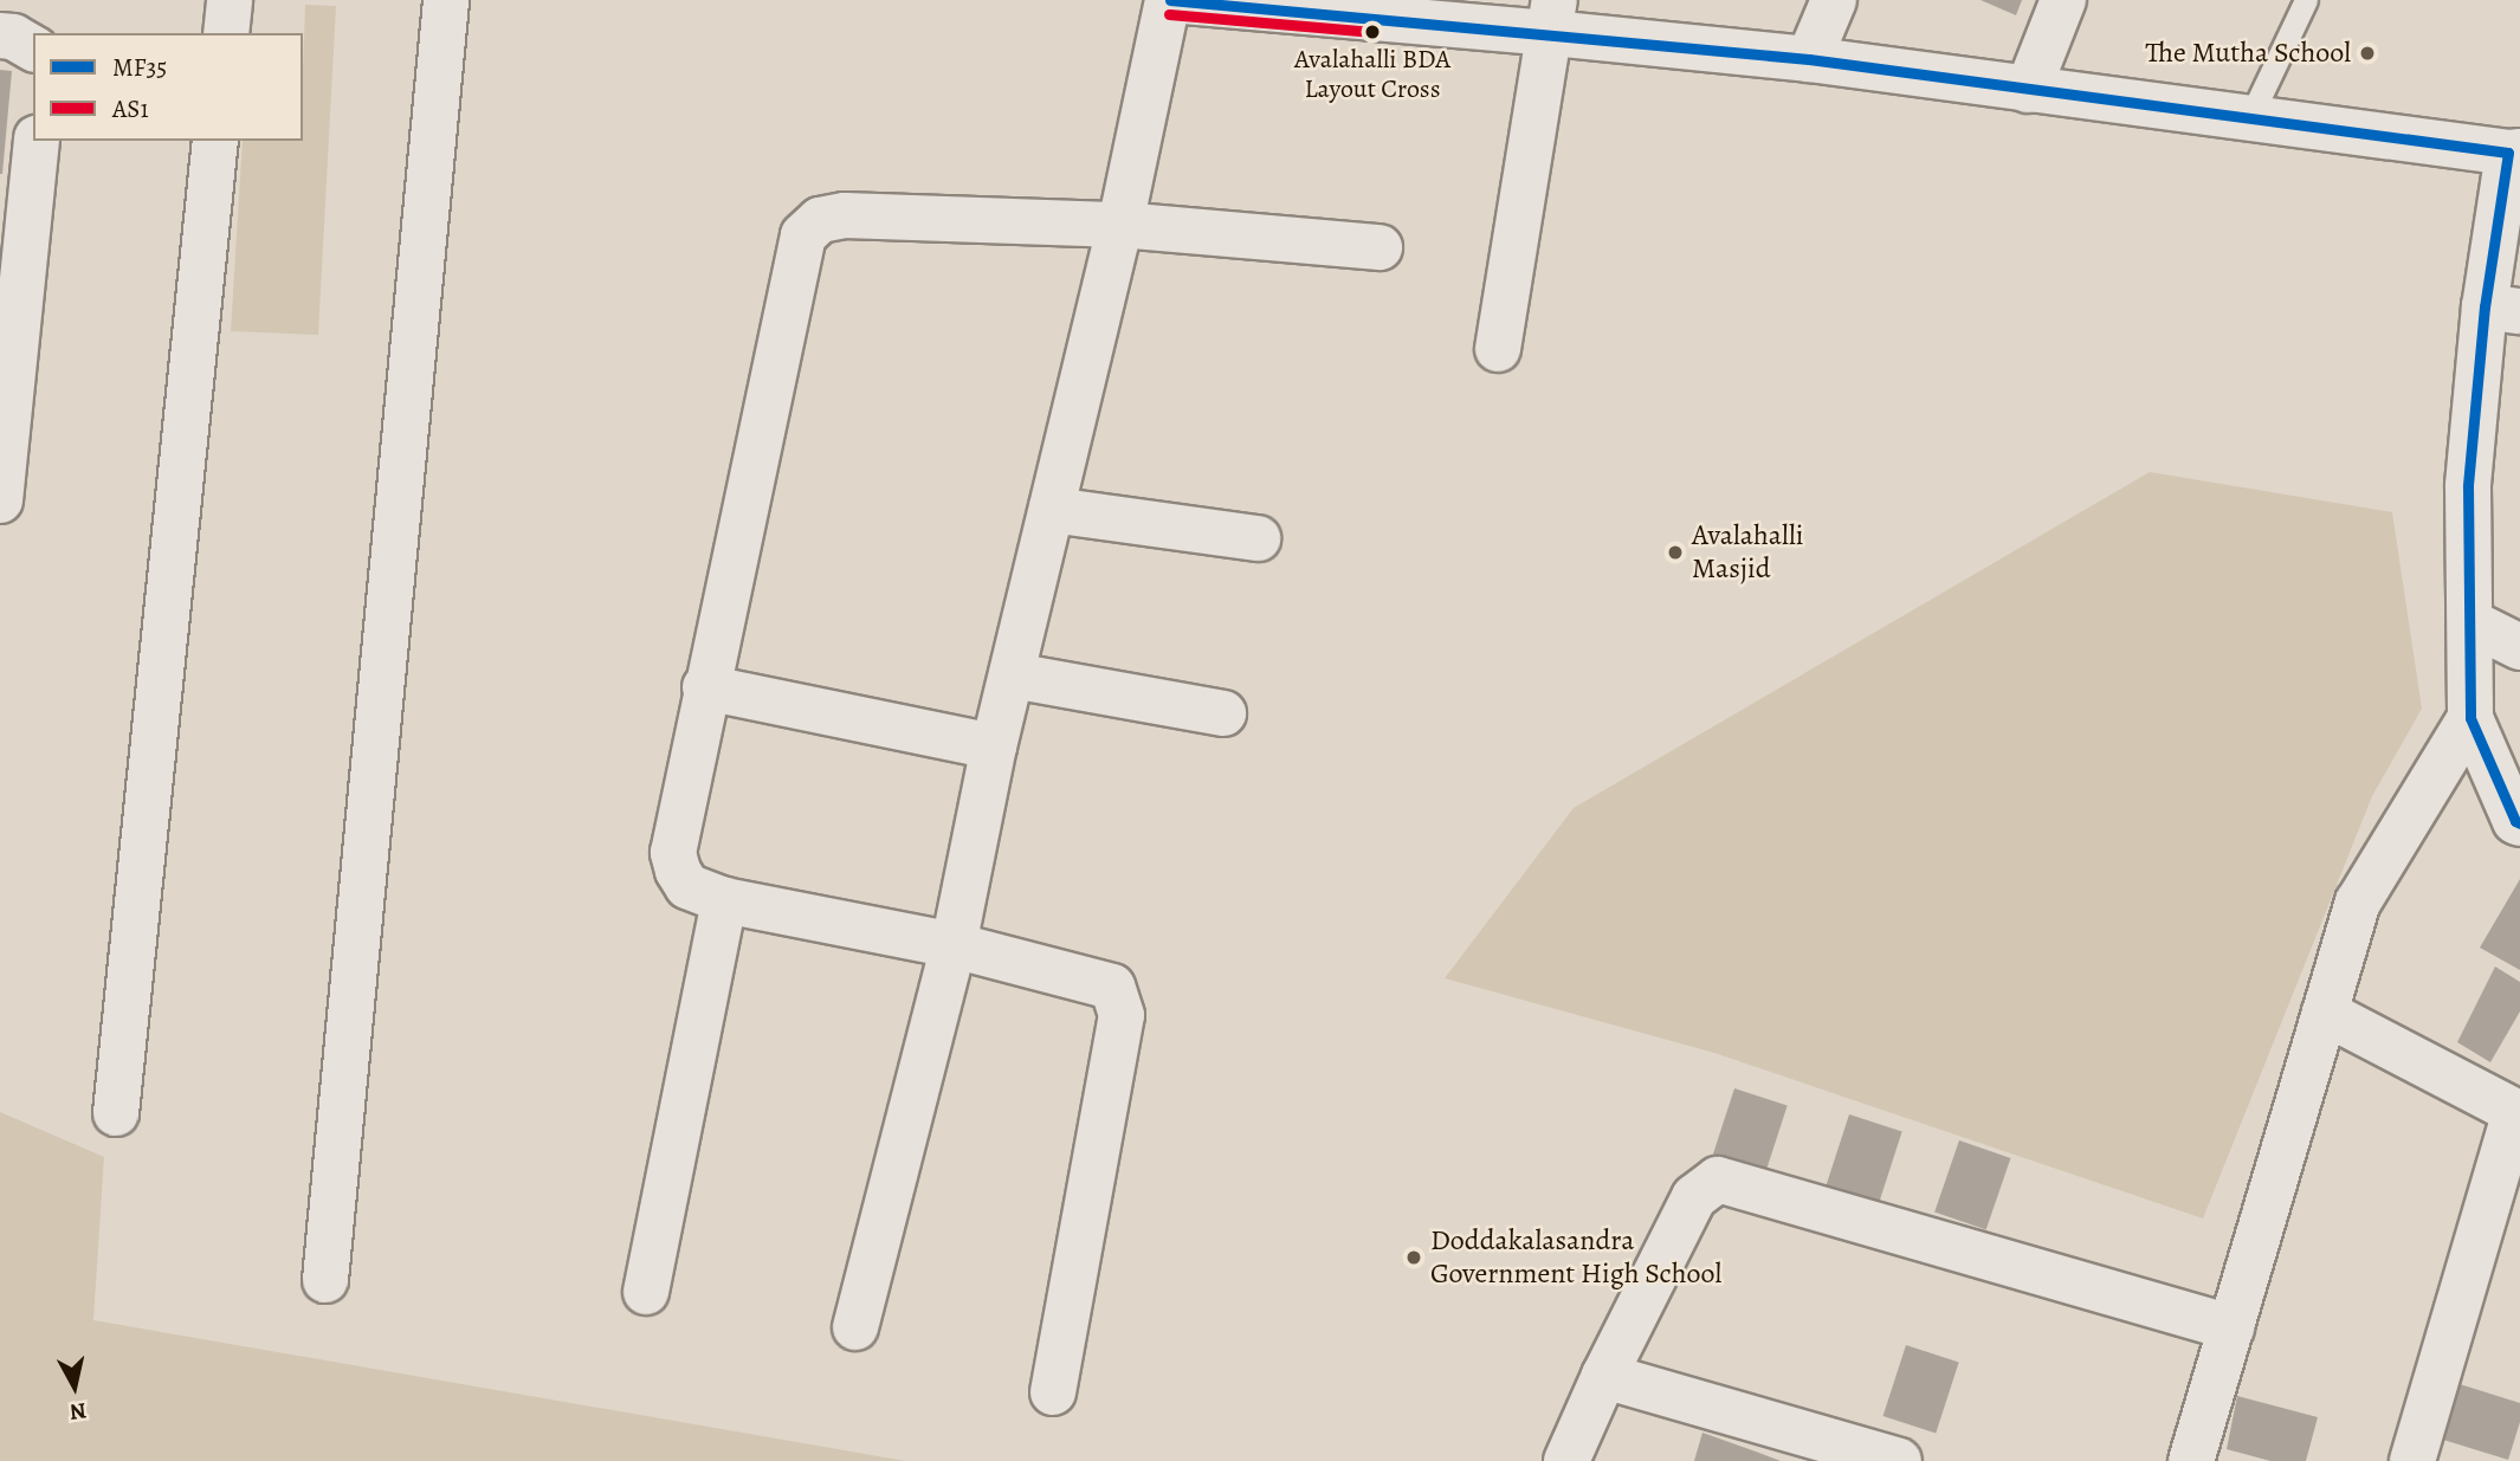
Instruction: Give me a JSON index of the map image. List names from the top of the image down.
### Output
{
  "places": [
    "Avalahalli BDA Layout Cross",
    "The Mutha School",
    "Avalahalli Masjid",
    "Doddakalasandra Government High School"
  ],
  "lines": ["transit line MF35", "transit line AS1"],
  "legend": ["MF35", "AS1"],
  "north": "bottom"
}
